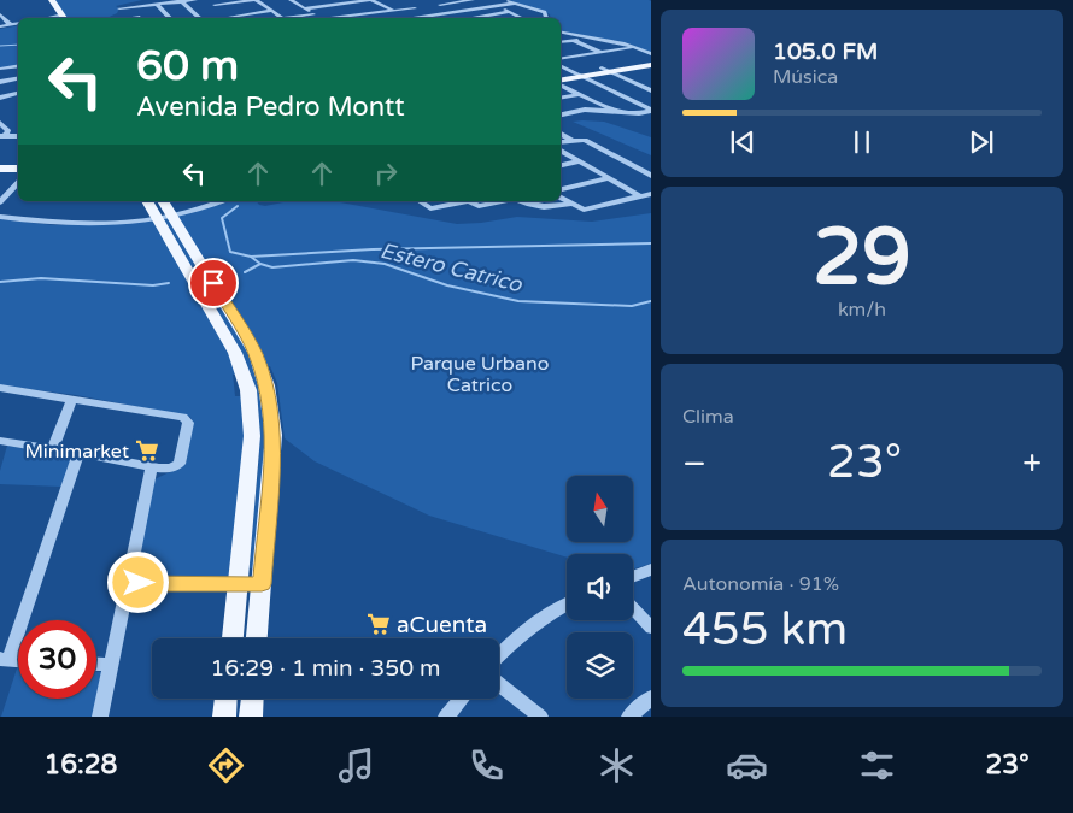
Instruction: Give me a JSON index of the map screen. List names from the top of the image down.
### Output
{
  "water": ["Estero Catrico"],
  "parks": ["Parque Urbano Catrico"],
  "places": {
    "supermarket": ["Minimarket", "aCuenta"]
  },
  "north": "top",
  "page": {
    "turn": ["60 m", "Avenida Pedro Montt"],
    "song": ["105.0 FM", "Música"],
    "tile": [
      ["29", "km/h"],
      "Clima",
      ["Autonomía · 91%", "455 km"]
    ],
    "heat": ["−", "23°", "+"],
    "limit": "30",
    "trip": "16:29 · 1 min · 350 m",
    "tabs": ["16:28", "23°"]
  }
}
